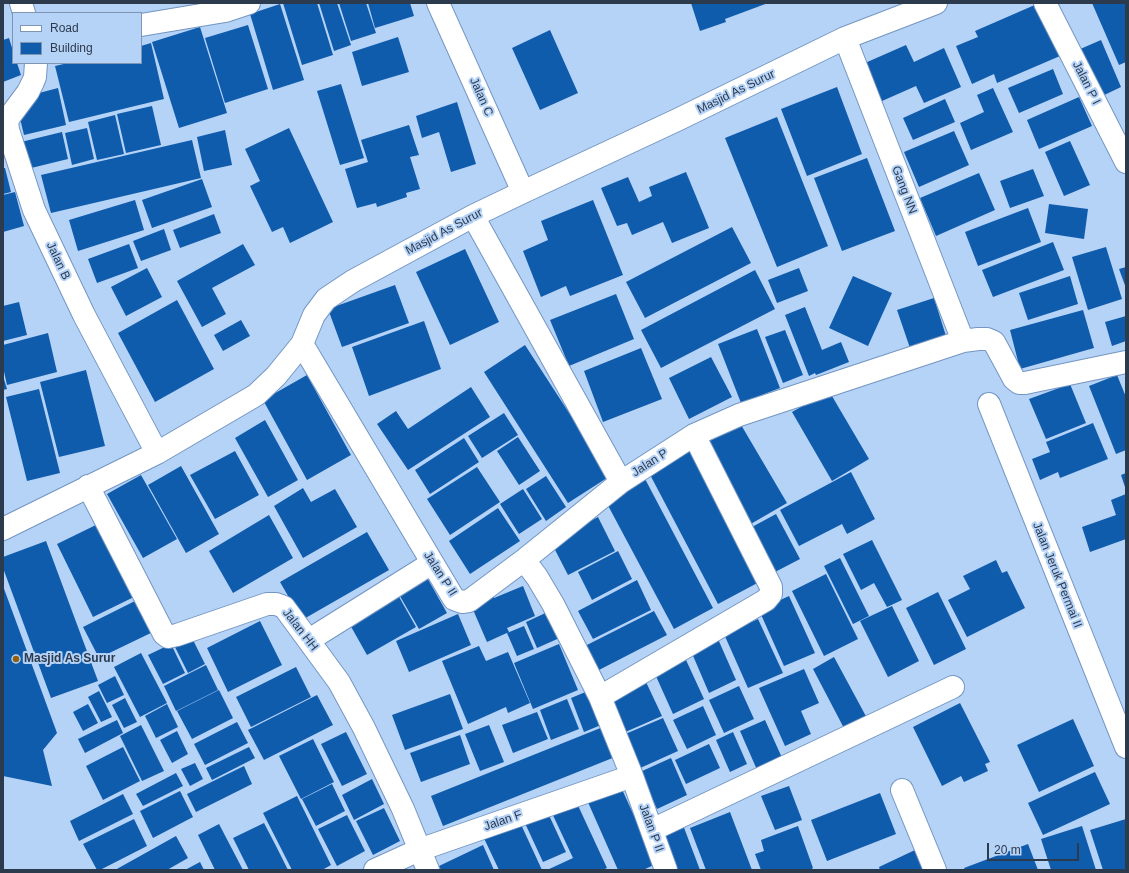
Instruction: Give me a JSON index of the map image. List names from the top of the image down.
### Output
{
  "streets": {
    "street": [
      "Jalan P I",
      "Masjid As Surur",
      "Jalan C",
      "Gang NN",
      "Jalan B",
      "Jalan P",
      "Jalan P II",
      "Jalan Jeruk Permai II",
      "Jalan HH",
      "Jalan F"
    ]
  },
  "crossings": [
    ["Masjid As Surur", "Jalan C"],
    ["Masjid As Surur", "Gang NN"],
    ["Masjid As Surur", "Jalan B"],
    ["Masjid As Surur", "Jalan P"],
    ["Masjid As Surur", "Jalan P II"],
    ["Masjid As Surur", "Jalan HH"],
    ["Gang NN", "Jalan P"],
    ["Jalan P II", "Jalan F"],
    ["Jalan HH", "Jalan F"]
  ],
  "places": ["Masjid As Surur"],
  "legend": ["Road", "Building"],
  "scale_bar": "20 m"
}
